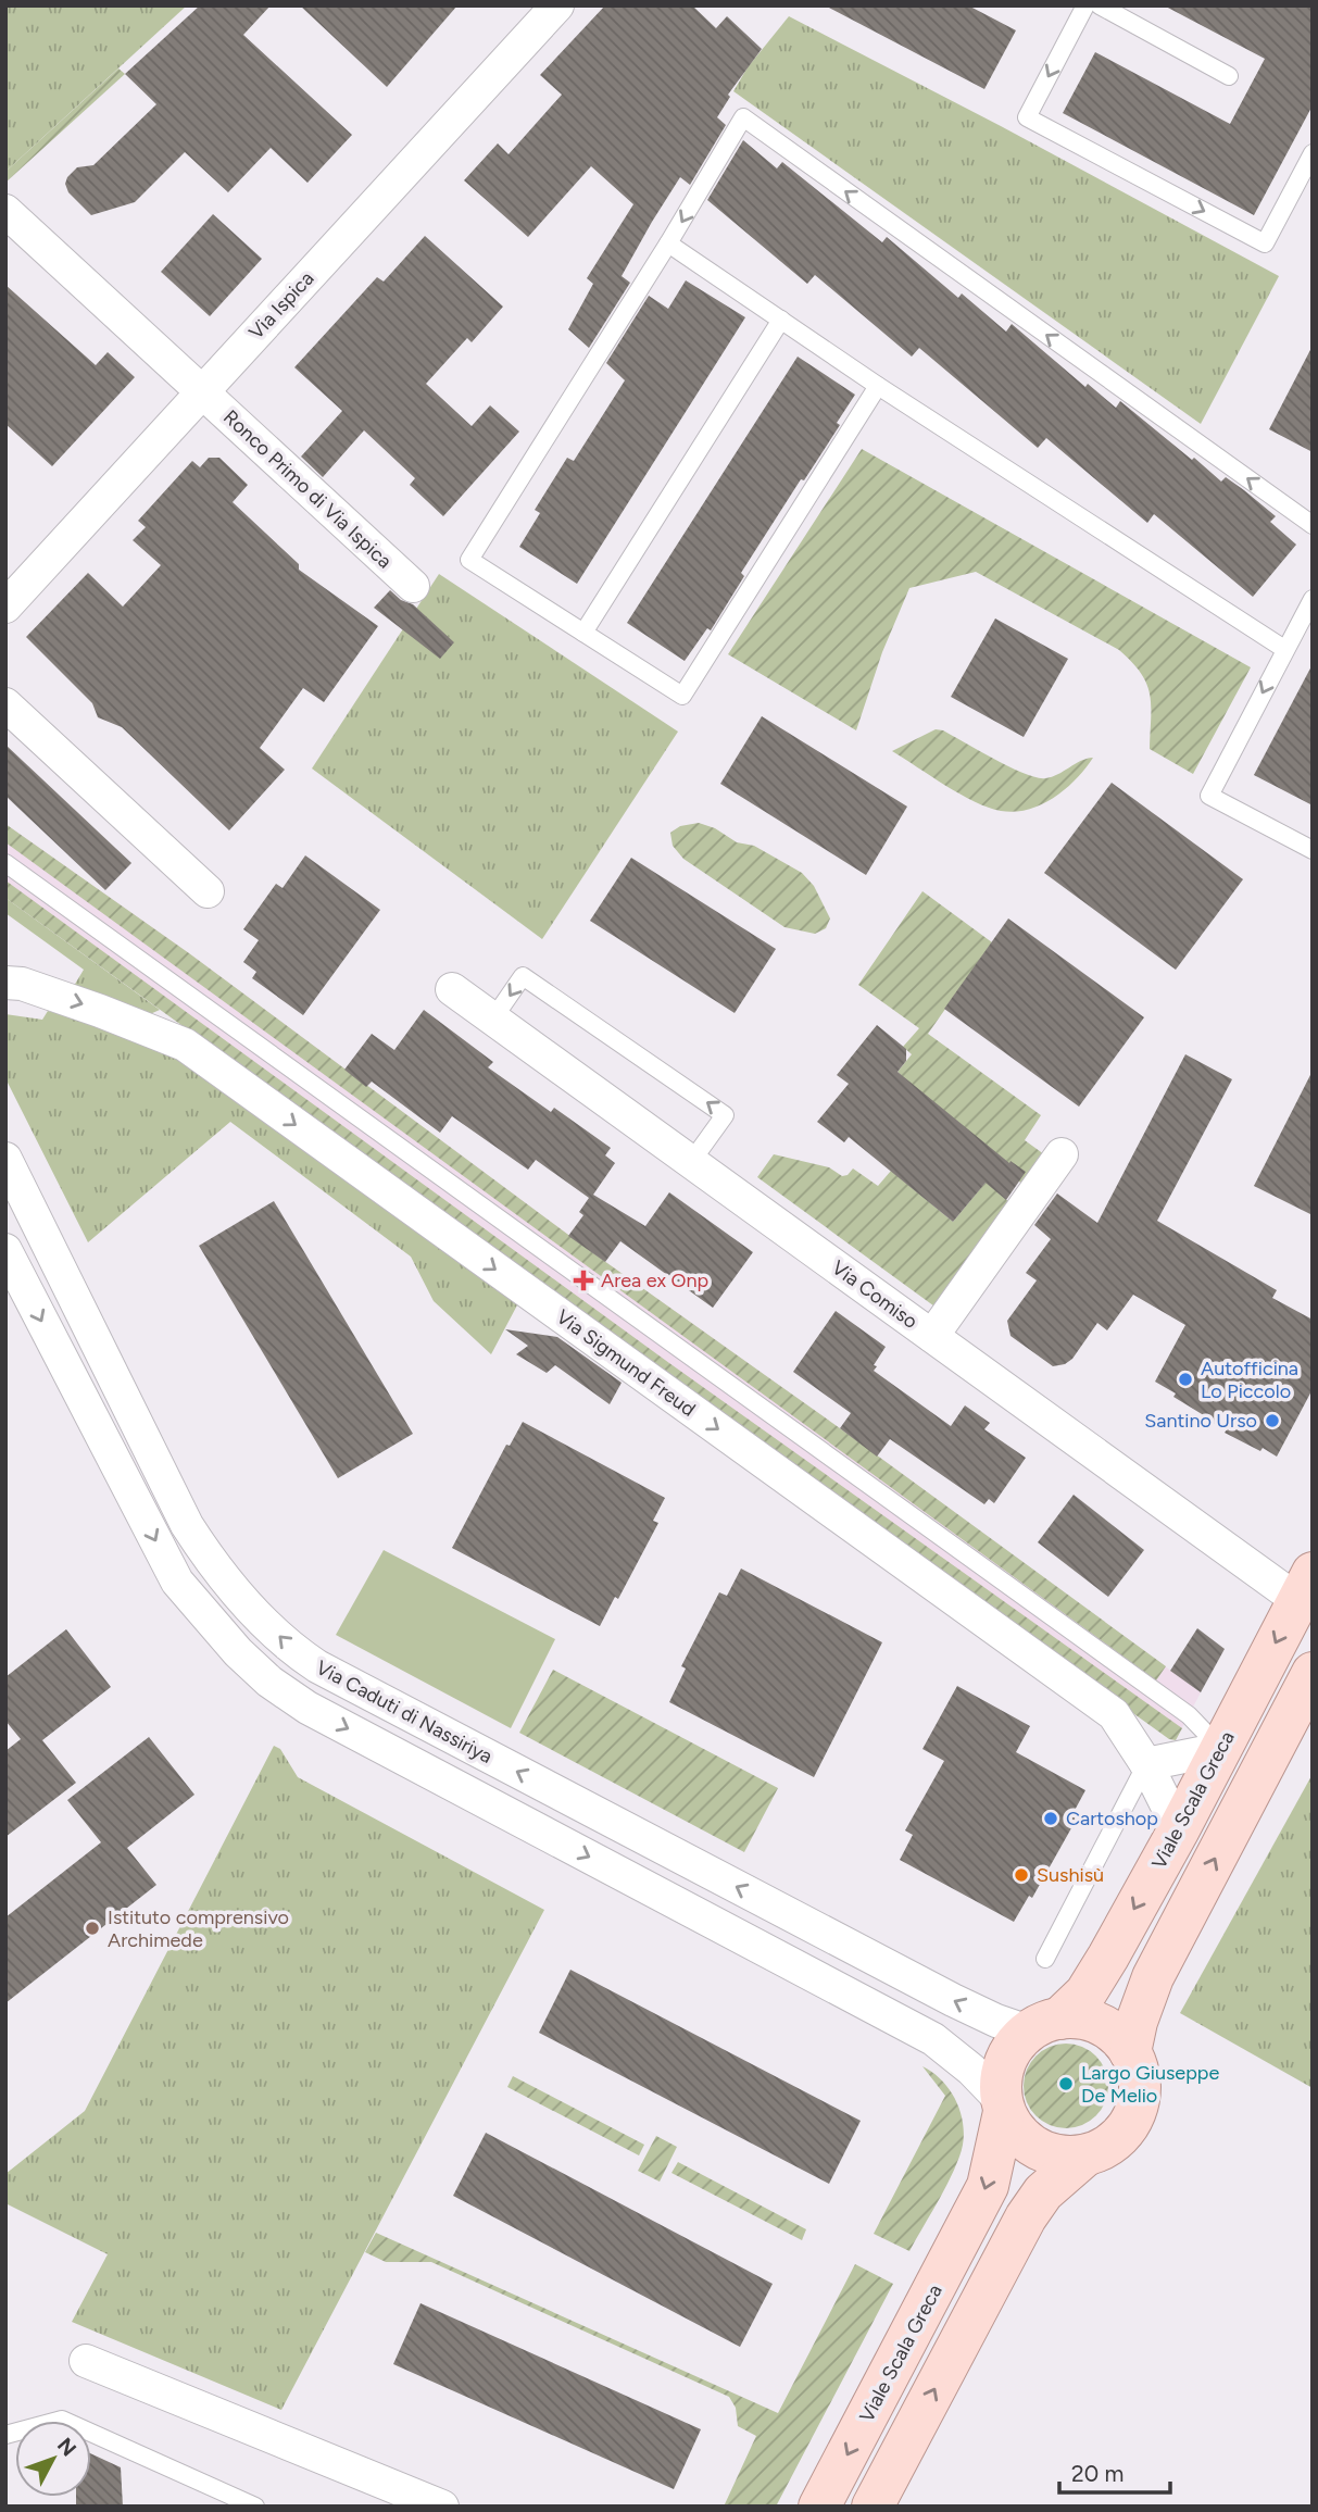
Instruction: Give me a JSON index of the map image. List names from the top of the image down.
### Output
{
  "streets": {
    "main road": ["Viale Scala Greca"],
    "street": [
      "Via Ispica",
      "Ronco Primo di Via Ispica",
      "Via Comiso",
      "Via Sigmund Freud",
      "Via Caduti di Nassiriya"
    ]
  },
  "crossings": [
    ["Via Ispica", "Ronco Primo di Via Ispica"],
    ["Via Comiso", "Viale Scala Greca"],
    ["Via Sigmund Freud", "Viale Scala Greca"],
    ["Via Caduti di Nassiriya", "Viale Scala Greca"]
  ],
  "one_way": ["Via Sigmund Freud"],
  "places": {
    "health": ["Area ex Onp"],
    "other": [
      "Autofficina Lo Piccolo",
      "Santino Urso",
      "Cartoshop",
      "Sushisù",
      "Istituto comprensivo Archimede",
      "Largo Giuseppe De Melio"
    ]
  },
  "scale_bar": "20 m",
  "north": "top right"
}
